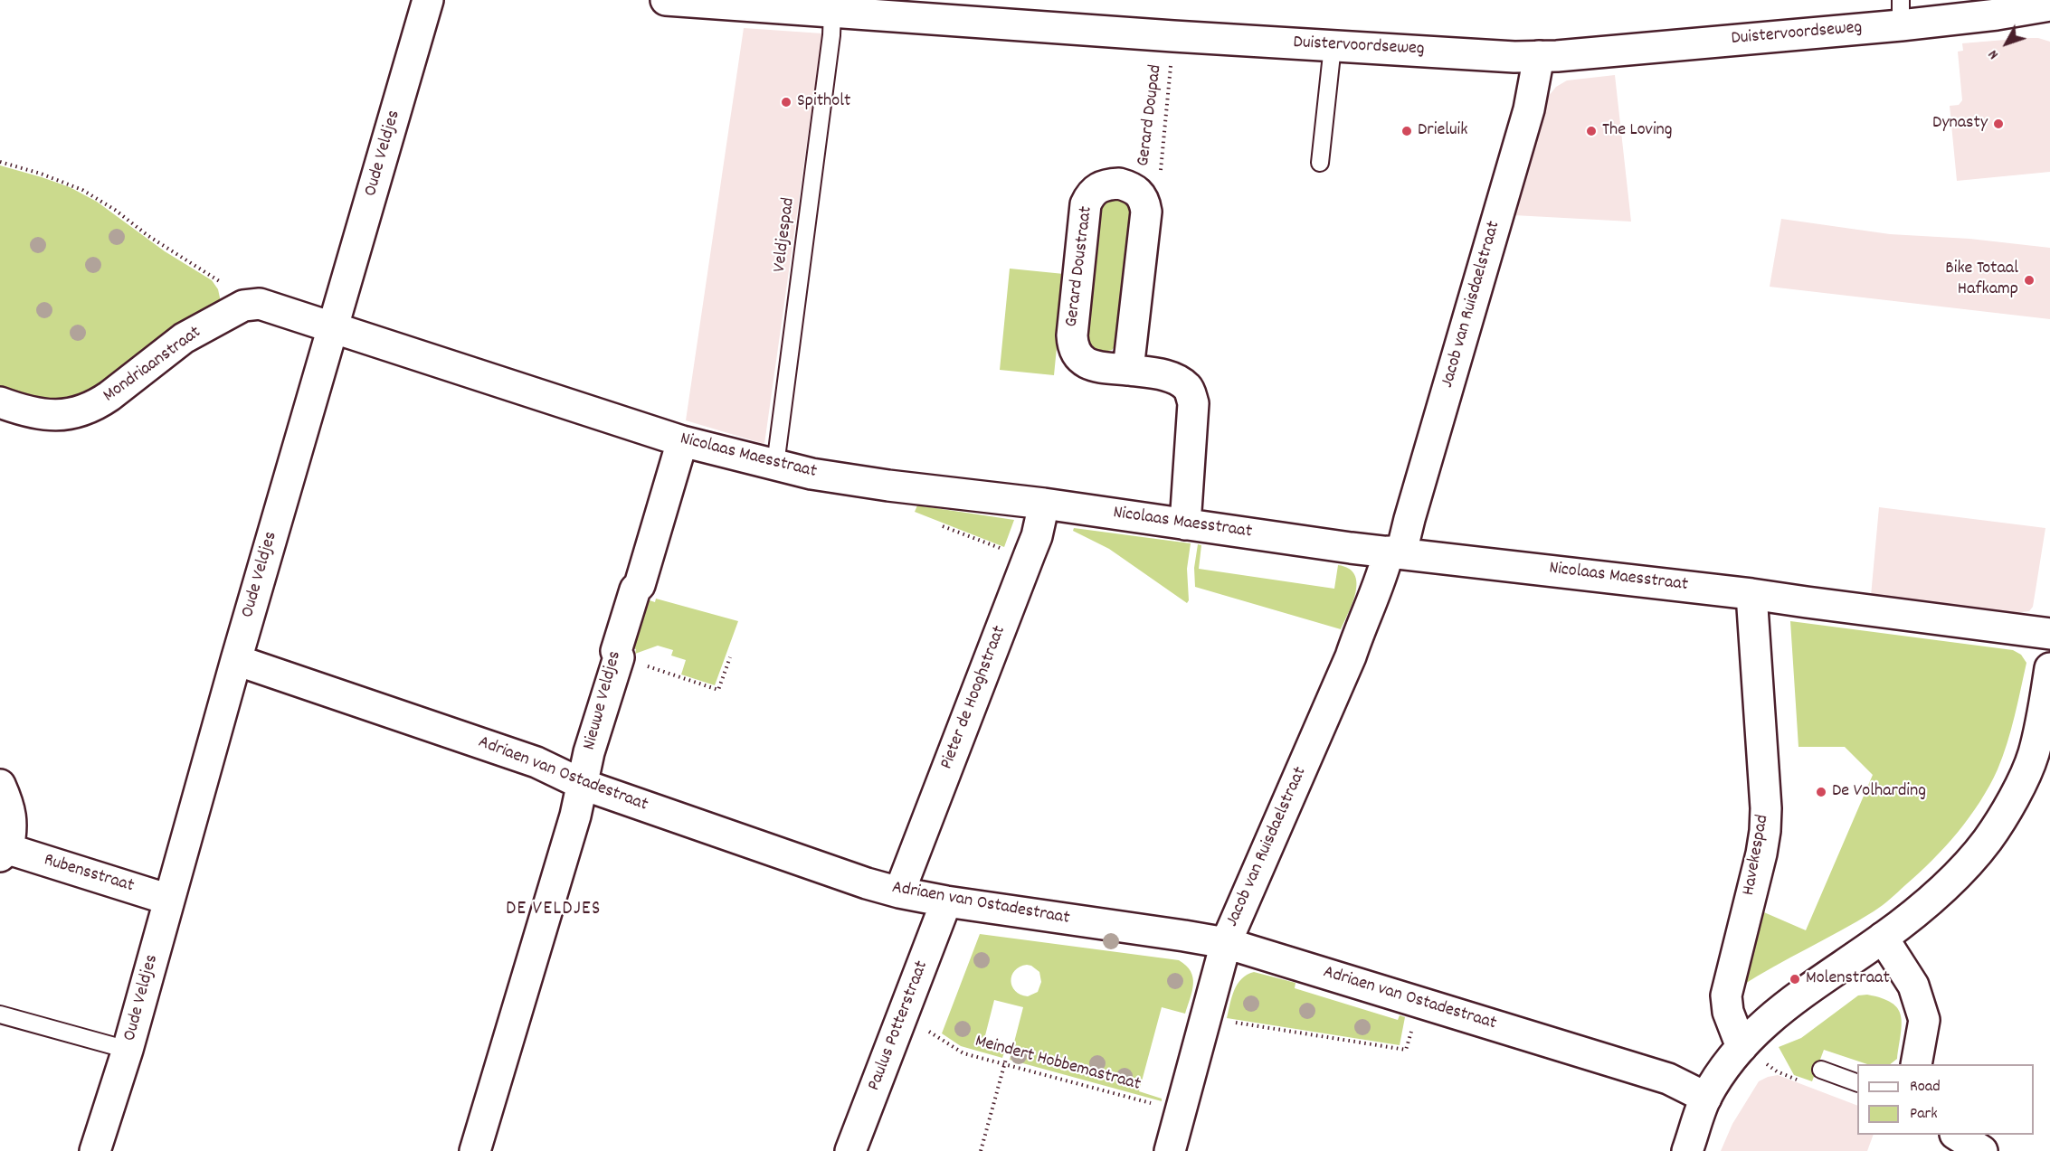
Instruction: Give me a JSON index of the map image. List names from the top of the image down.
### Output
{
  "streets": {
    "street": [
      "Duistervoordseweg",
      "Oude Veldjes",
      "Gerard Doustraat",
      "Jacob van Ruisdaelstraat",
      "Mondriaanstraat",
      "Nicolaas Maesstraat",
      "Pieter de Hooghstraat",
      "Nieuwe Veldjes",
      "Adriaen van Ostadestraat",
      "Havekespad",
      "Rubensstraat",
      "Paulus Potterstraat"
    ],
    "lane": ["Veldjespad"],
    "path": ["Gerard Doupad", "Meindert Hobbemastraat"]
  },
  "crossings": [
    ["Duistervoordseweg", "Gerard Doupad"],
    ["Duistervoordseweg", "Veldjespad"],
    ["Duistervoordseweg", "Jacob van Ruisdaelstraat"],
    ["Gerard Doupad", "Gerard Doustraat"],
    ["Oude Veldjes", "Nicolaas Maesstraat"],
    ["Oude Veldjes", "Adriaen van Ostadestraat"],
    ["Oude Veldjes", "Rubensstraat"],
    ["Veldjespad", "Nicolaas Maesstraat"],
    ["Gerard Doustraat", "Nicolaas Maesstraat"],
    ["Jacob van Ruisdaelstraat", "Nicolaas Maesstraat"],
    ["Jacob van Ruisdaelstraat", "Adriaen van Ostadestraat"],
    ["Jacob van Ruisdaelstraat", "Meindert Hobbemastraat"],
    ["Nicolaas Maesstraat", "Pieter de Hooghstraat"],
    ["Nicolaas Maesstraat", "Nieuwe Veldjes"],
    ["Nicolaas Maesstraat", "Havekespad"],
    ["Pieter de Hooghstraat", "Adriaen van Ostadestraat"],
    ["Nieuwe Veldjes", "Adriaen van Ostadestraat"],
    ["Adriaen van Ostadestraat", "Paulus Potterstraat"],
    ["Paulus Potterstraat", "Meindert Hobbemastraat"]
  ],
  "districts": ["DE VELDJES"],
  "places": [
    "Spitholt",
    "Dynasty",
    "Drieluik",
    "The Loving",
    "Bike Totaal Hafkamp",
    "De Volharding",
    "Molenstraat"
  ],
  "legend": ["Road", "Park"],
  "north": "bottom left"
}
